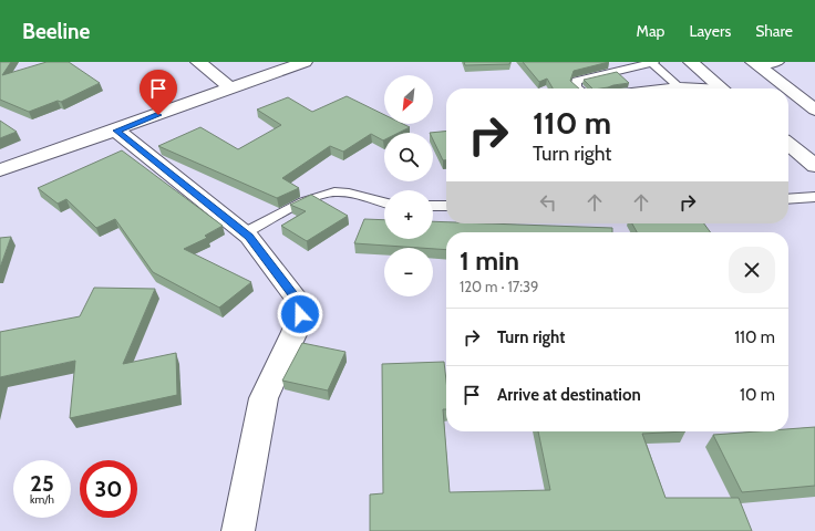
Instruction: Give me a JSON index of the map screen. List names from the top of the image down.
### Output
{
  "north": "bottom left",
  "page": {
    "header": "Beeline",
    "nav": ["Map", "Layers", "Share"],
    "map_buttons": ["+", "−"],
    "turn": ["110 m", "Turn right"],
    "heading": ["1 min", "120 m · 17:39"],
    "list": [
      {
        "name": "Turn right",
        "value": "110 m"
      },
      {
        "name": "Arrive at destination",
        "value": "10 m"
      }
    ],
    "speed": "25 km/h",
    "limit": "30"
  }
}
